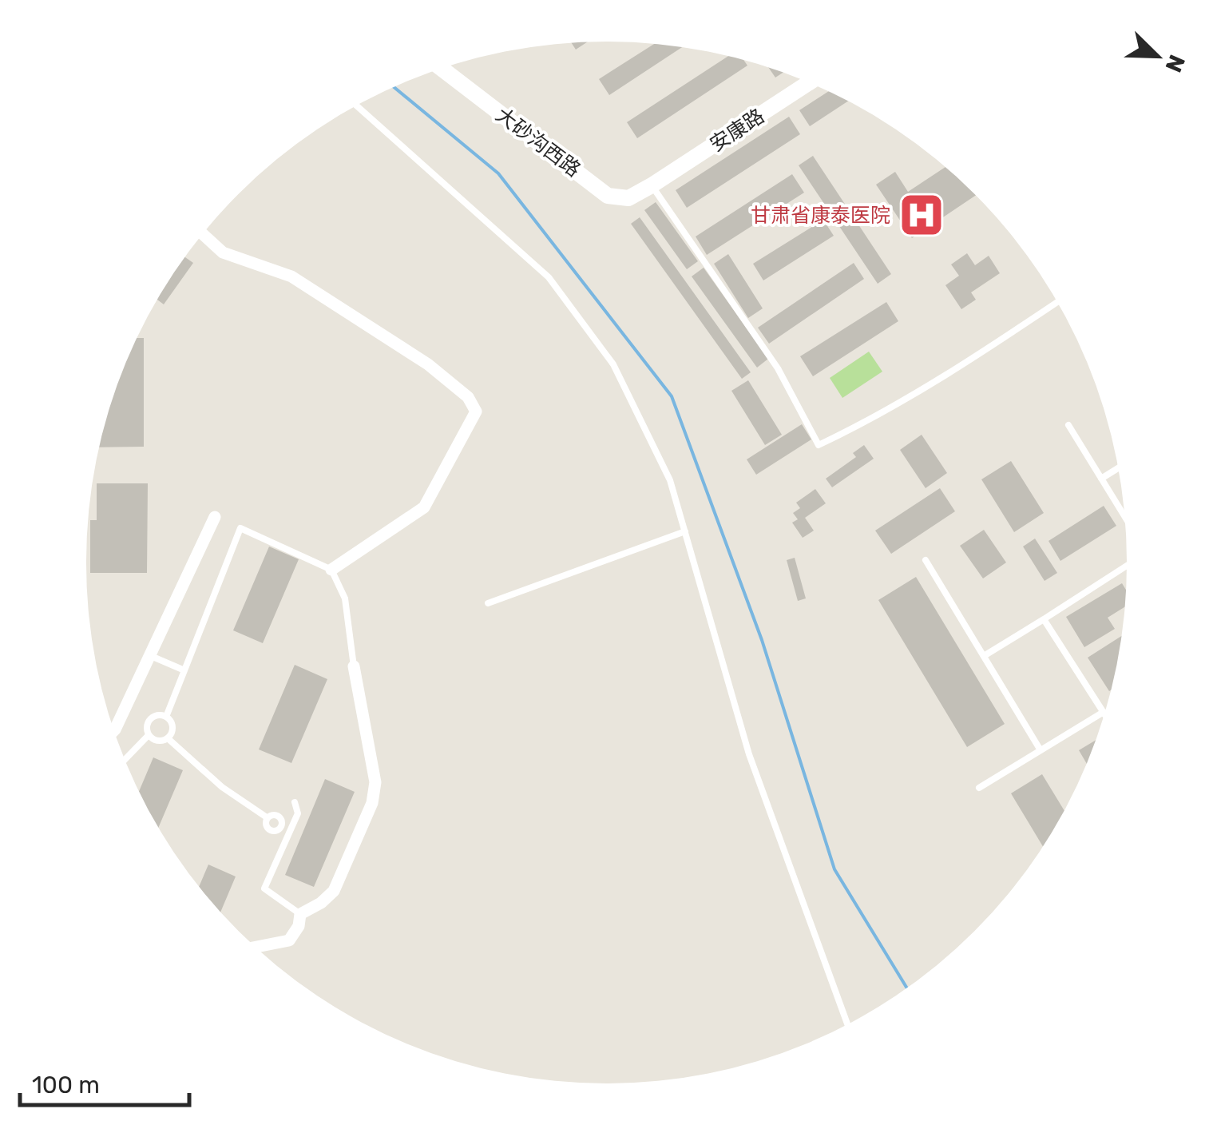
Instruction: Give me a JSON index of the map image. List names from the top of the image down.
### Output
{
  "streets": {
    "street": ["安康路", "大砂沟西路"]
  },
  "crossings": [
    ["安康路", "大砂沟西路"]
  ],
  "places": {
    "hospital": ["甘肃省康泰医院"]
  },
  "scale_bar": "100 m",
  "north": "bottom right"
}
